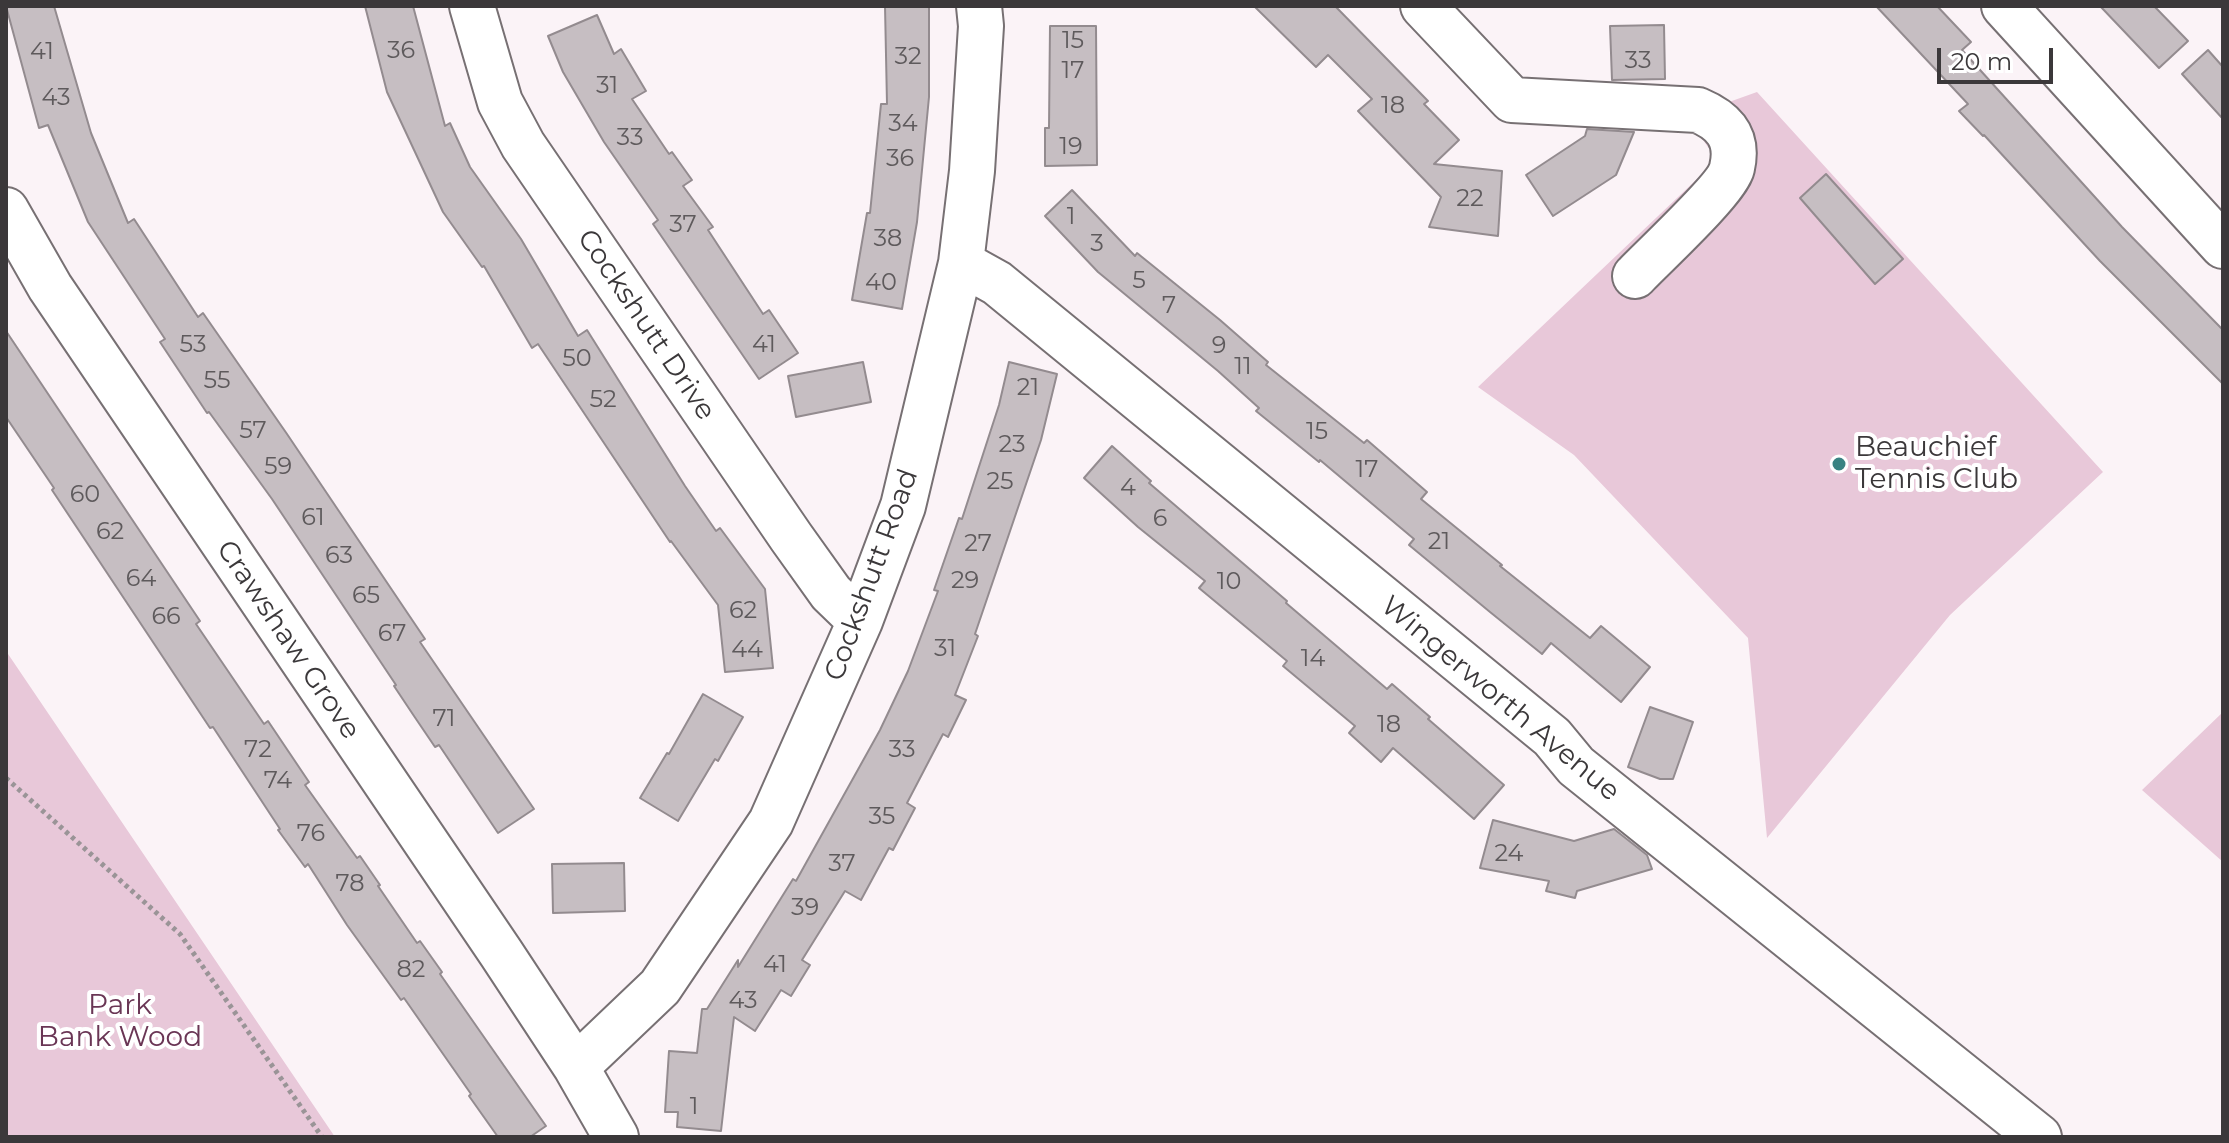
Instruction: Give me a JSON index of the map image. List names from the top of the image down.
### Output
{
  "streets": {
    "street": [
      "Cockshutt Drive",
      "Cockshutt Road",
      "Crawshaw Grove",
      "Wingerworth Avenue"
    ]
  },
  "crossings": [
    ["Cockshutt Drive", "Cockshutt Road"],
    ["Cockshutt Road", "Crawshaw Grove"],
    ["Cockshutt Road", "Wingerworth Avenue"]
  ],
  "parks": ["Park Bank Wood"],
  "places": ["Beauchief Tennis Club"],
  "house_numbers": [
    "15",
    "36",
    "41",
    "32",
    "33",
    "17",
    "31",
    "43",
    "18",
    "34",
    "33",
    "19",
    "36",
    "22",
    "1",
    "37",
    "38",
    "3",
    "5",
    "40",
    "7",
    "53",
    "41",
    "9",
    "50",
    "11",
    "55",
    "21",
    "52",
    "57",
    "15",
    "23",
    "59",
    "17",
    "25",
    "4",
    "60",
    "61",
    "6",
    "62",
    "21",
    "27",
    "63",
    "64",
    "29",
    "10",
    "65",
    "62",
    "66",
    "67",
    "31",
    "44",
    "14",
    "71",
    "18",
    "72",
    "33",
    "74",
    "35",
    "76",
    "24",
    "37",
    "78",
    "39",
    "41",
    "82",
    "43",
    "1"
  ],
  "scale_bar": "20 m"
}
